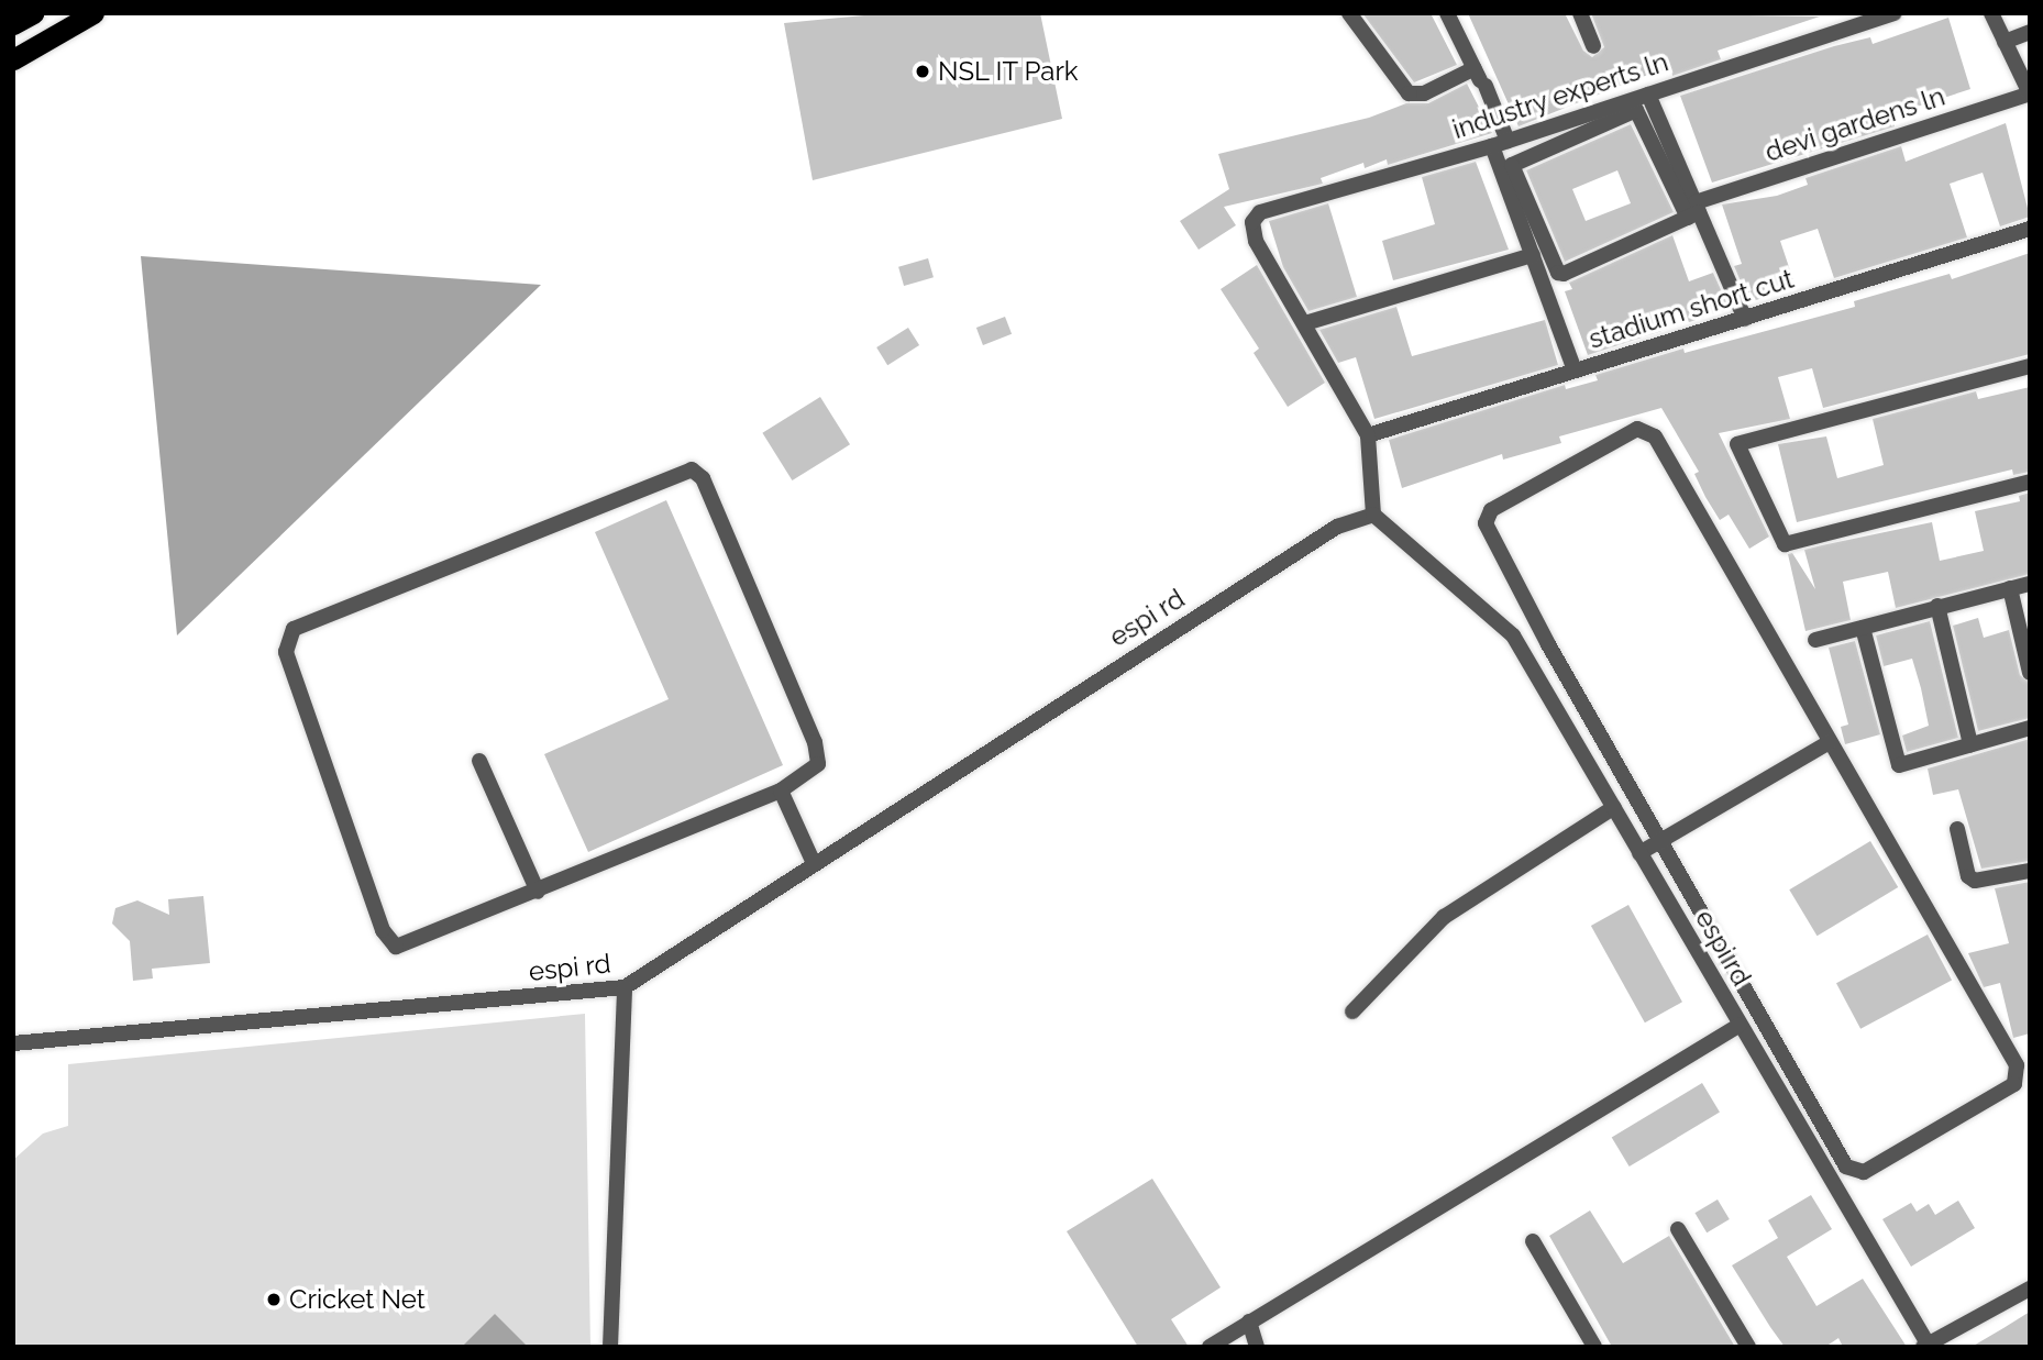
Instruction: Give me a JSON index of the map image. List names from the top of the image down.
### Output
{
  "streets": {
    "street": [
      "industry experts ln",
      "devi gardens ln",
      "stadium short cut",
      "espi rd"
    ]
  },
  "places": ["NSL IT Park", "Cricket Net"]
}
